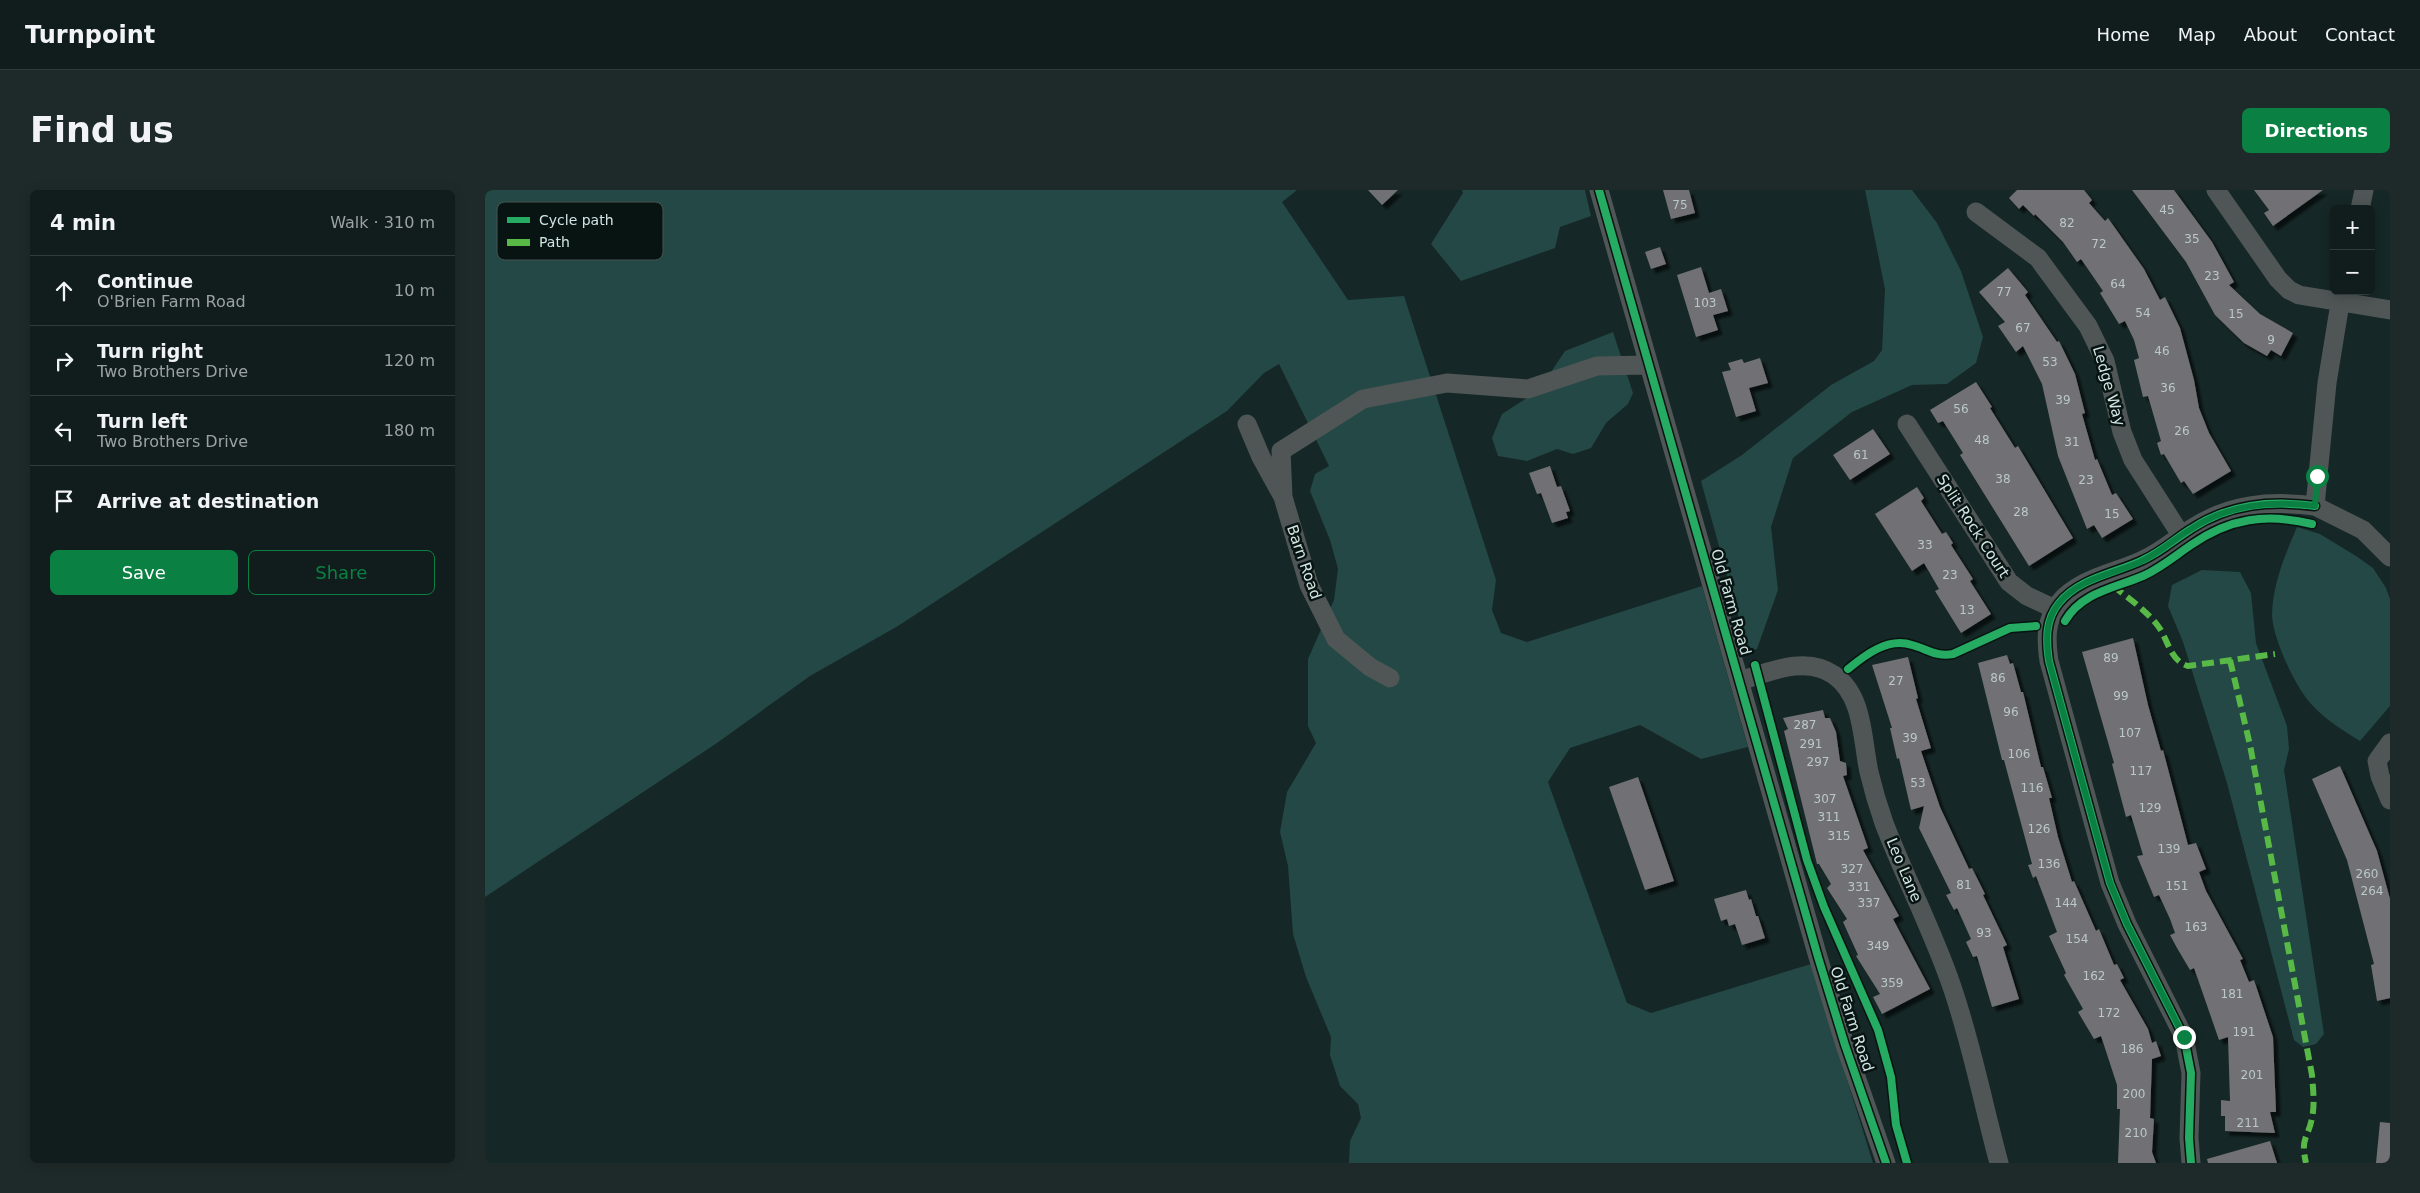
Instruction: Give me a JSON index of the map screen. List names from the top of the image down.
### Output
{
  "streets": {
    "street": [
      "Ledge Way",
      "Split Rock Court",
      "Barn Road",
      "Old Farm Road",
      "Leo Lane"
    ]
  },
  "crossings": [
    ["Old Farm Road", "Leo Lane"]
  ],
  "house_numbers": [
    "75",
    "45",
    "82",
    "35",
    "72",
    "23",
    "64",
    "77",
    "103",
    "54",
    "15",
    "67",
    "9",
    "46",
    "53",
    "36",
    "39",
    "56",
    "26",
    "48",
    "31",
    "61",
    "38",
    "23",
    "28",
    "15",
    "33",
    "23",
    "13",
    "89",
    "86",
    "27",
    "99",
    "96",
    "287",
    "107",
    "39",
    "291",
    "106",
    "297",
    "117",
    "53",
    "116",
    "307",
    "129",
    "311",
    "126",
    "315",
    "139",
    "136",
    "327",
    "260",
    "81",
    "151",
    "331",
    "264",
    "337",
    "144",
    "163",
    "93",
    "154",
    "349",
    "162",
    "359",
    "181",
    "172",
    "191",
    "186",
    "201",
    "200",
    "211",
    "210"
  ],
  "legend": ["Cycle path", "Path"],
  "page": {
    "header": "Turnpoint",
    "nav": [
      "Home",
      "Map",
      "About",
      "Contact"
    ],
    "buttons": [
      "Directions",
      ["Save", "Share"]
    ],
    "title": "Find us",
    "heading": ["4 min", "Walk · 310 m"],
    "map_buttons": ["+", "−"],
    "list": [
      ["Continue", "O'Brien Farm Road", "10 m"],
      ["Turn right", "Two Brothers Drive", "120 m"],
      ["Turn left", "Two Brothers Drive", "180 m"],
      "Arrive at destination"
    ]
  }
}
